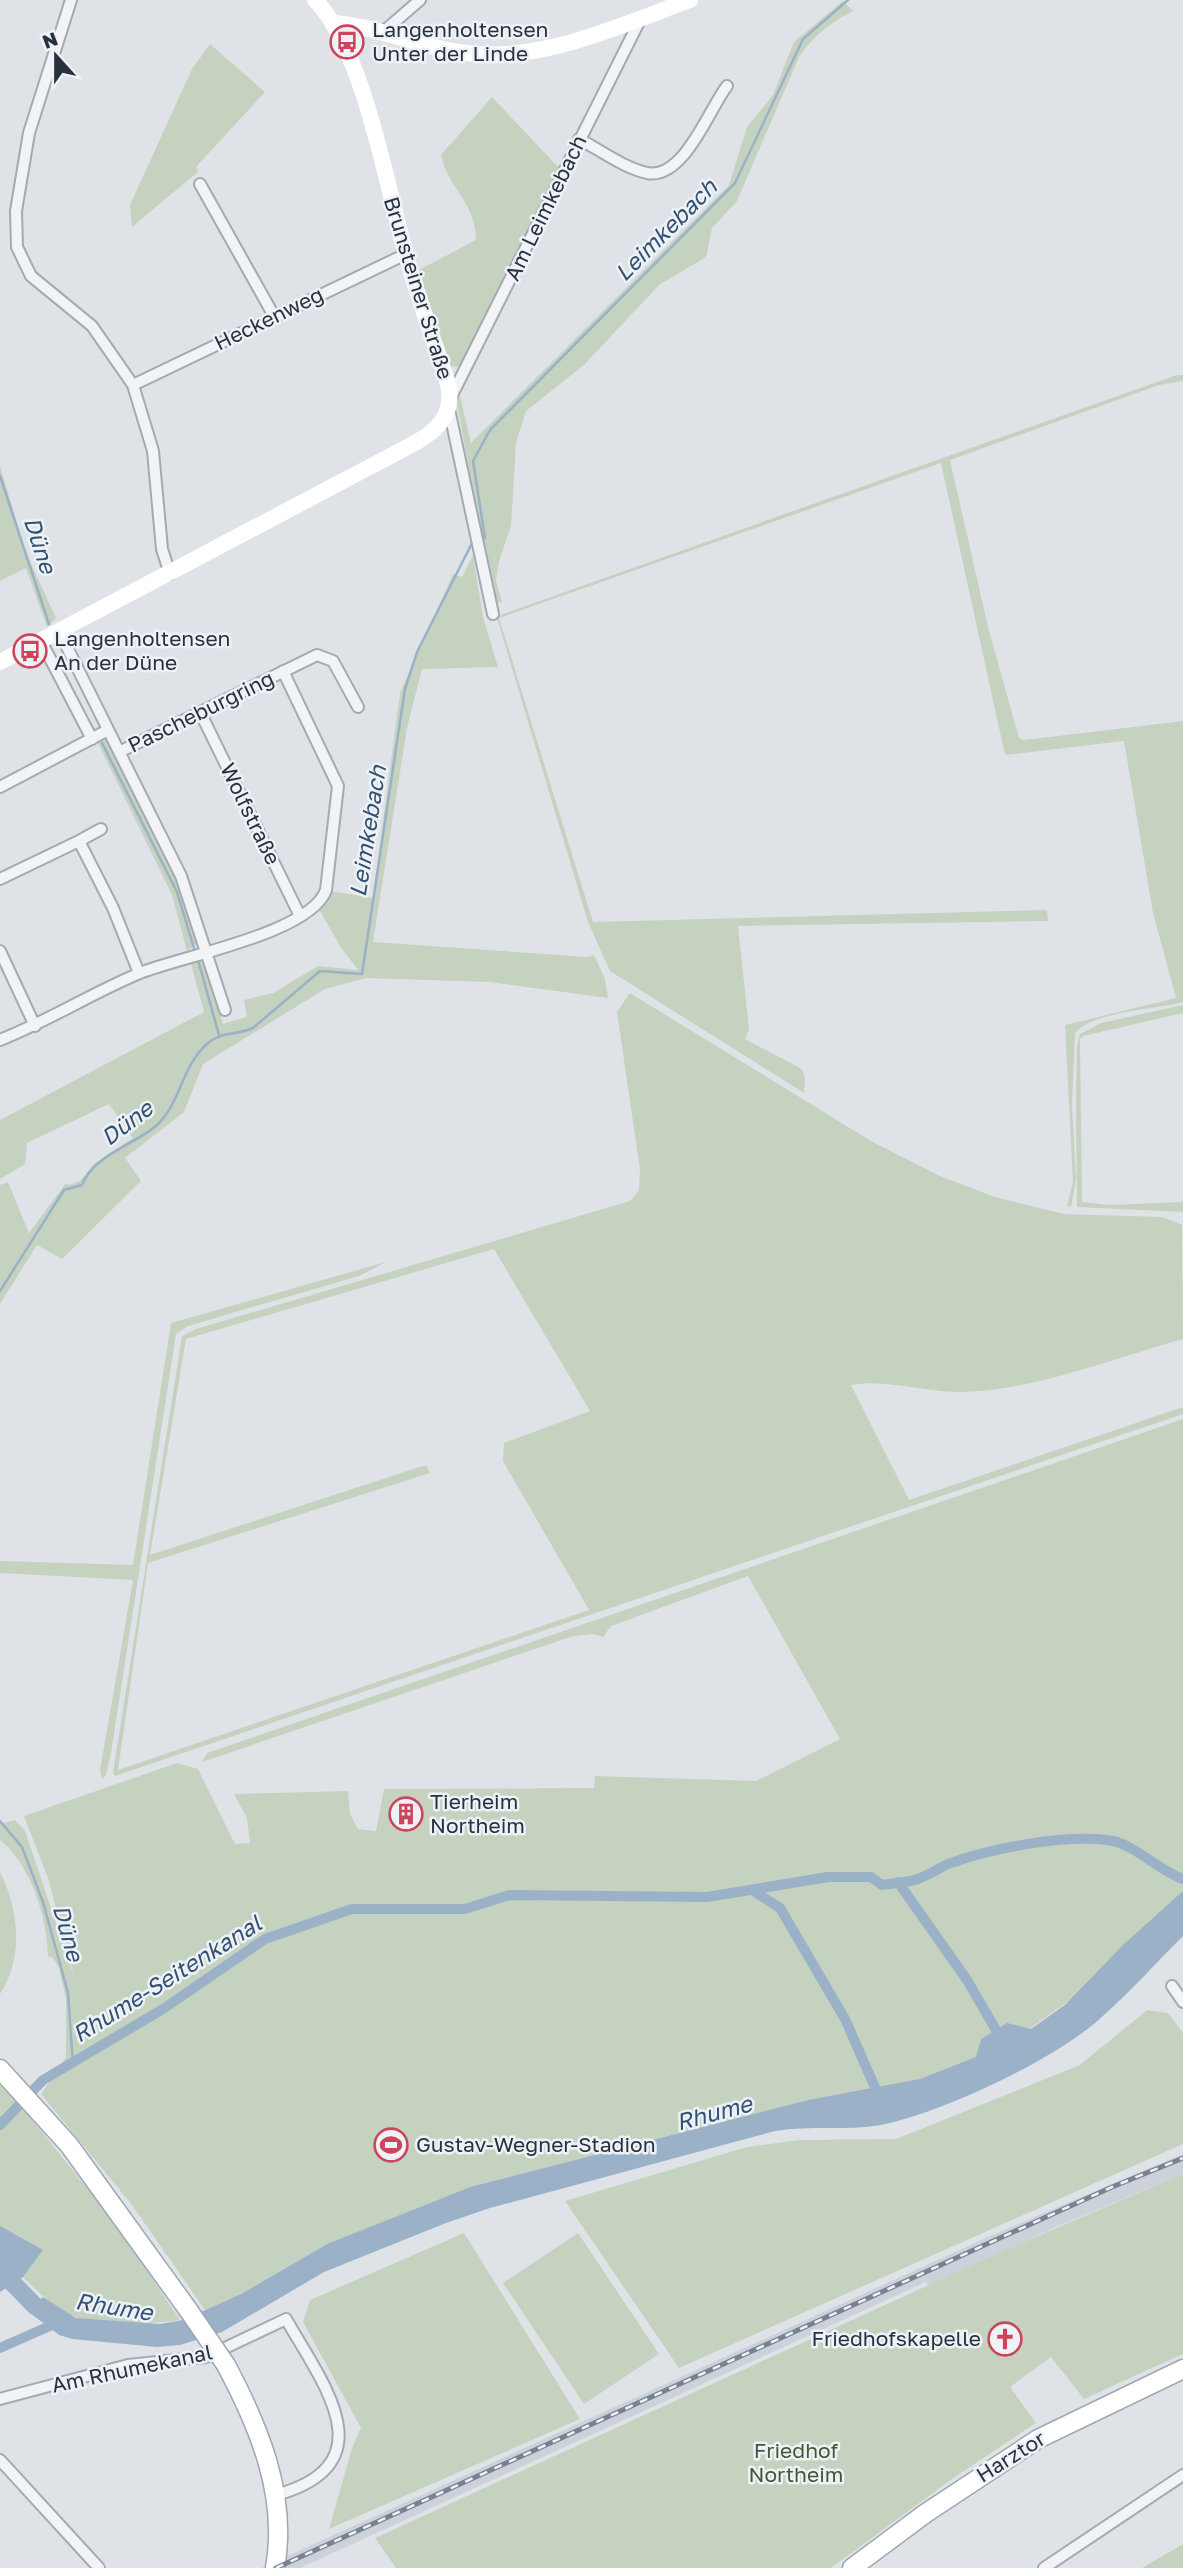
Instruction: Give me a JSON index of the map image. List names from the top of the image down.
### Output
{
  "streets": {
    "main road": ["Harztor"],
    "street": [
      "Am Leimkebach",
      "Brunsteiner Straße",
      "Heckenweg",
      "Pascheburgring",
      "Wolfstraße",
      "Am Rhumekanal"
    ]
  },
  "crossings": [
    ["Am Leimkebach", "Brunsteiner Straße"],
    ["Brunsteiner Straße", "Heckenweg"],
    ["Brunsteiner Straße", "Pascheburgring"],
    ["Pascheburgring", "Wolfstraße"]
  ],
  "water": [
    "Leimkebach",
    "Düne",
    "Rhume-Seitenkanal",
    "Rhume"
  ],
  "parks": ["Friedhof Northeim"],
  "places": {
    "bus stop": ["Langenholtensen Unter der Linde", "Langenholtensen An der Düne"],
    "building": ["Tierheim Northeim"],
    "sports": ["Gustav-Wegner-Stadion"],
    "church": ["Friedhofskapelle"]
  },
  "north": "top"
}
